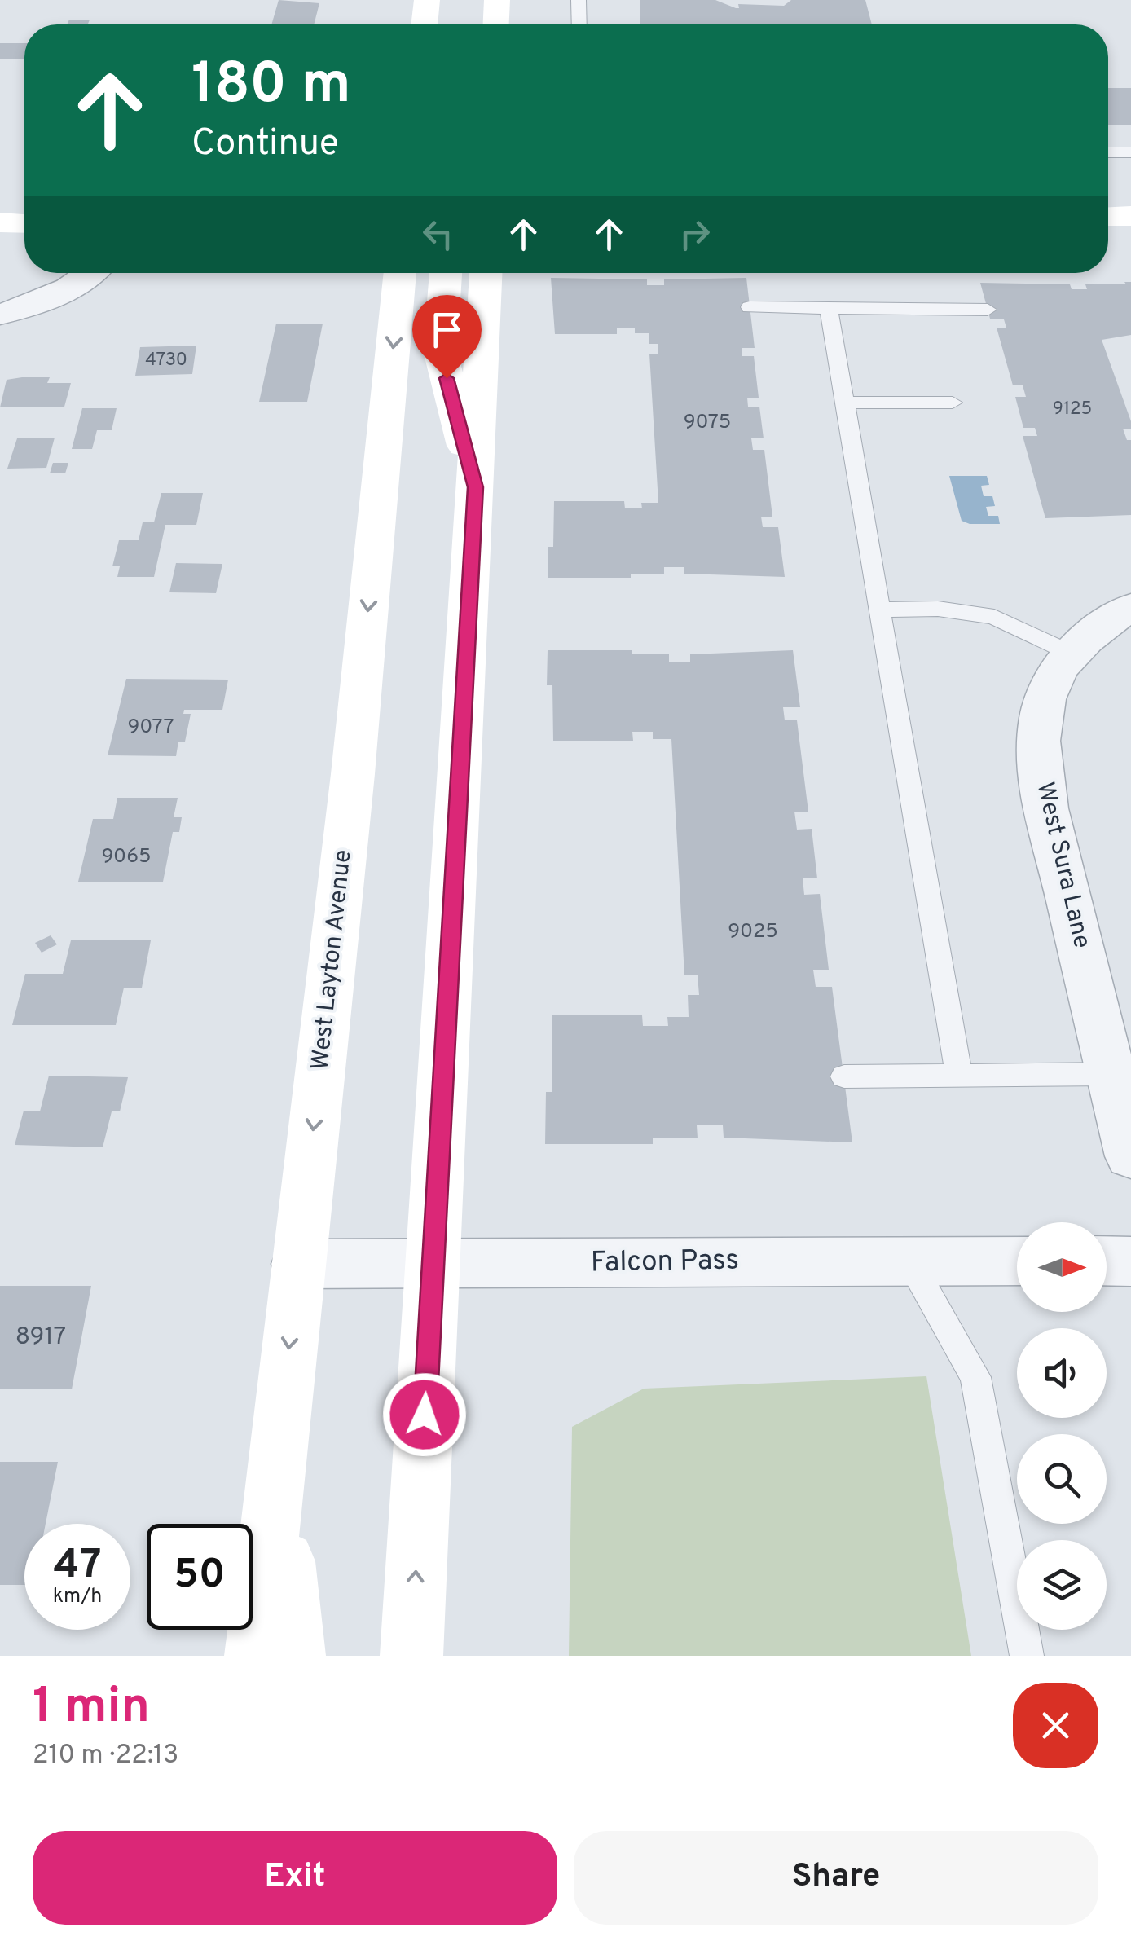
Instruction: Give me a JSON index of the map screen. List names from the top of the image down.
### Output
{
  "streets": {
    "main road": ["West Layton Avenue"],
    "street": ["West Sura Lane", "Falcon Pass"]
  },
  "crossings": [
    ["West Layton Avenue", "Falcon Pass"]
  ],
  "house_numbers": [
    "4730",
    "9125",
    "9075",
    "9077",
    "9065",
    "9025",
    "8917"
  ],
  "north": "right",
  "page": {
    "turn": ["180 m", "Continue"],
    "speed": "47 km/h",
    "limit": "50",
    "heading": ["1 min", "210 m · 22:13"],
    "buttons": ["Exit", "Share"]
  }
}
